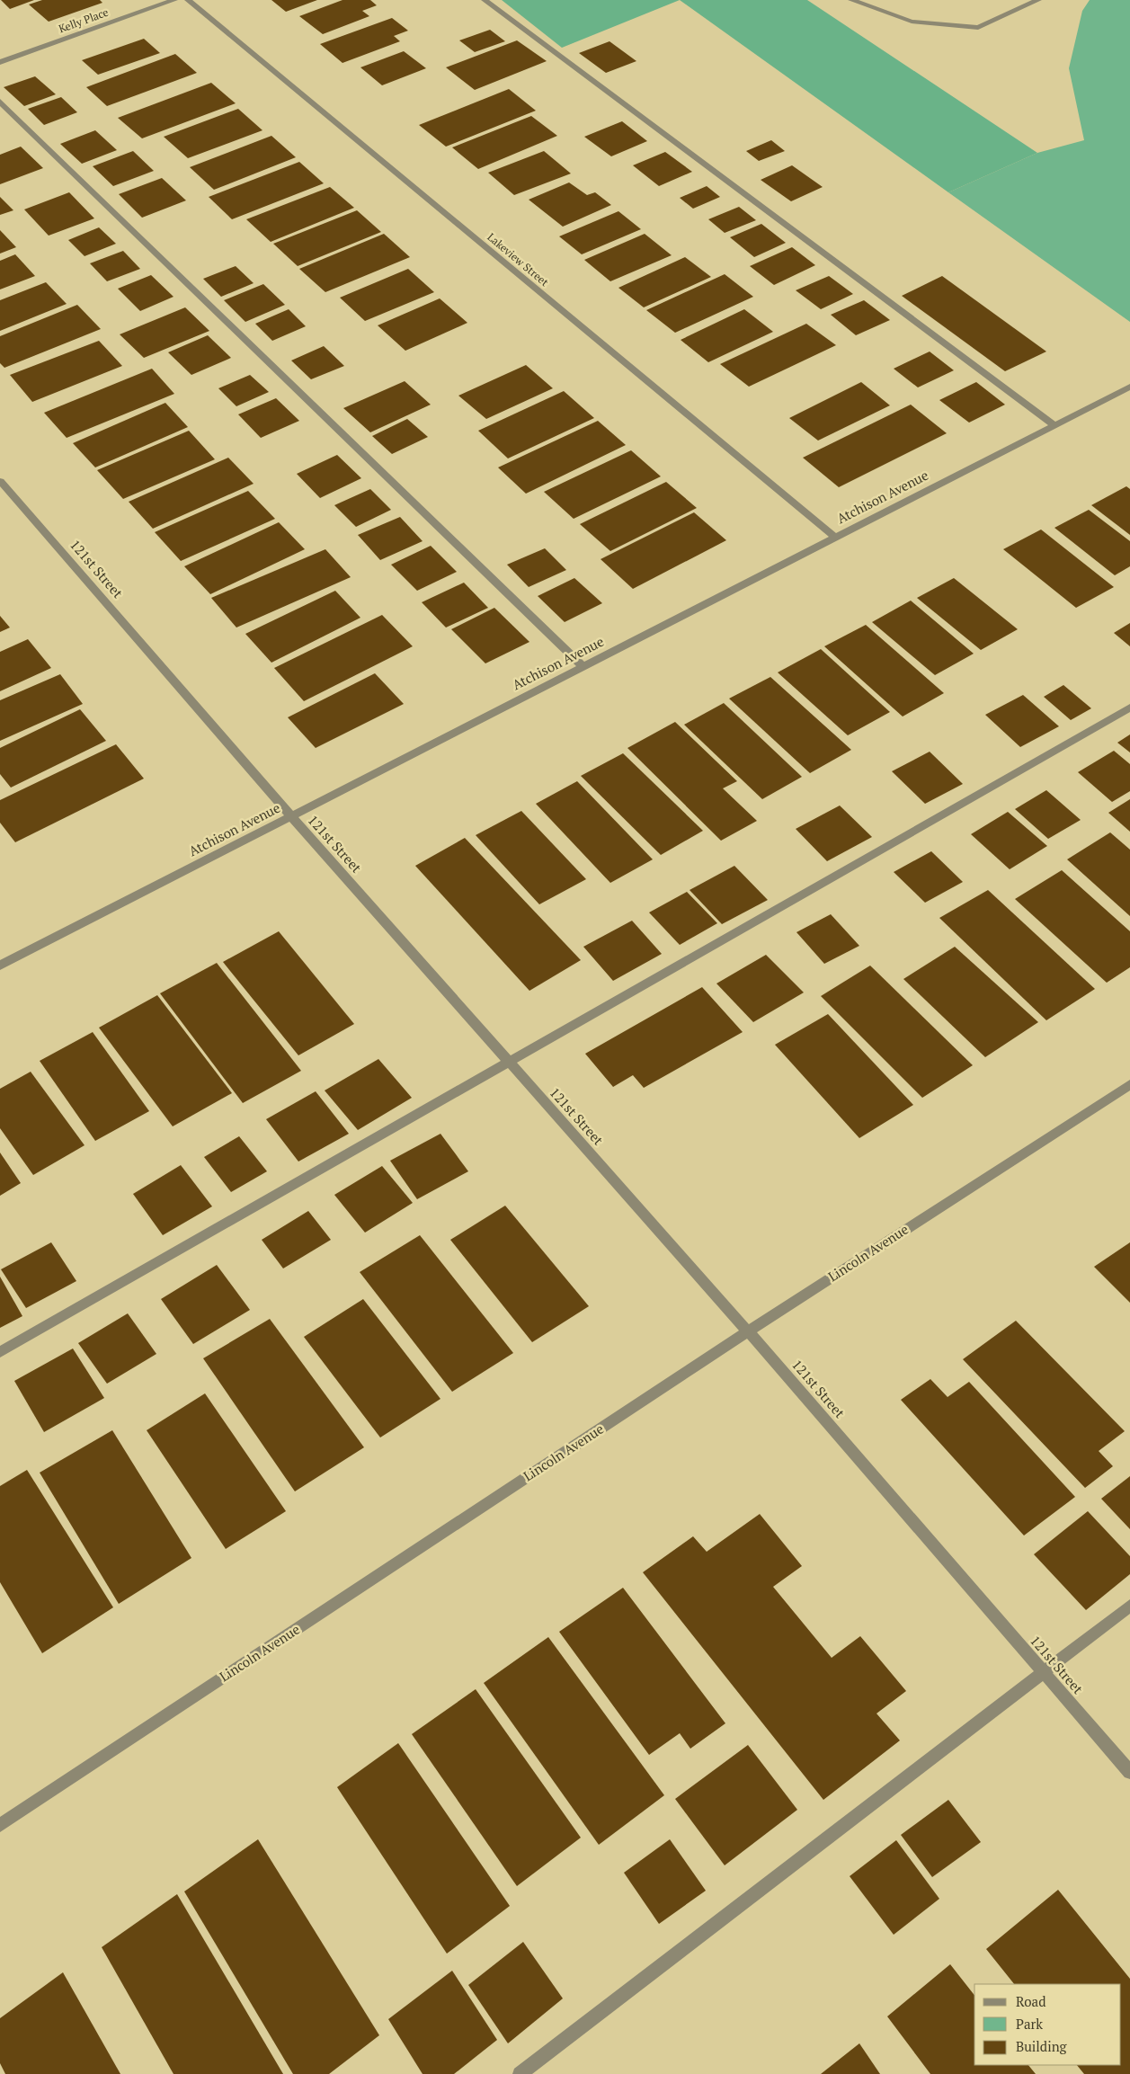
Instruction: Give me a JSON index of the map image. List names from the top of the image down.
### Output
{
  "streets": {
    "street": [
      "Kelly Place",
      "Lakeview Street",
      "Atchison Avenue",
      "121st Street",
      "Lincoln Avenue"
    ]
  },
  "crossings": [
    ["Lakeview Street", "Atchison Avenue"],
    ["Atchison Avenue", "121st Street"],
    ["121st Street", "Lincoln Avenue"]
  ],
  "legend": ["Road", "Park", "Building"]
}
